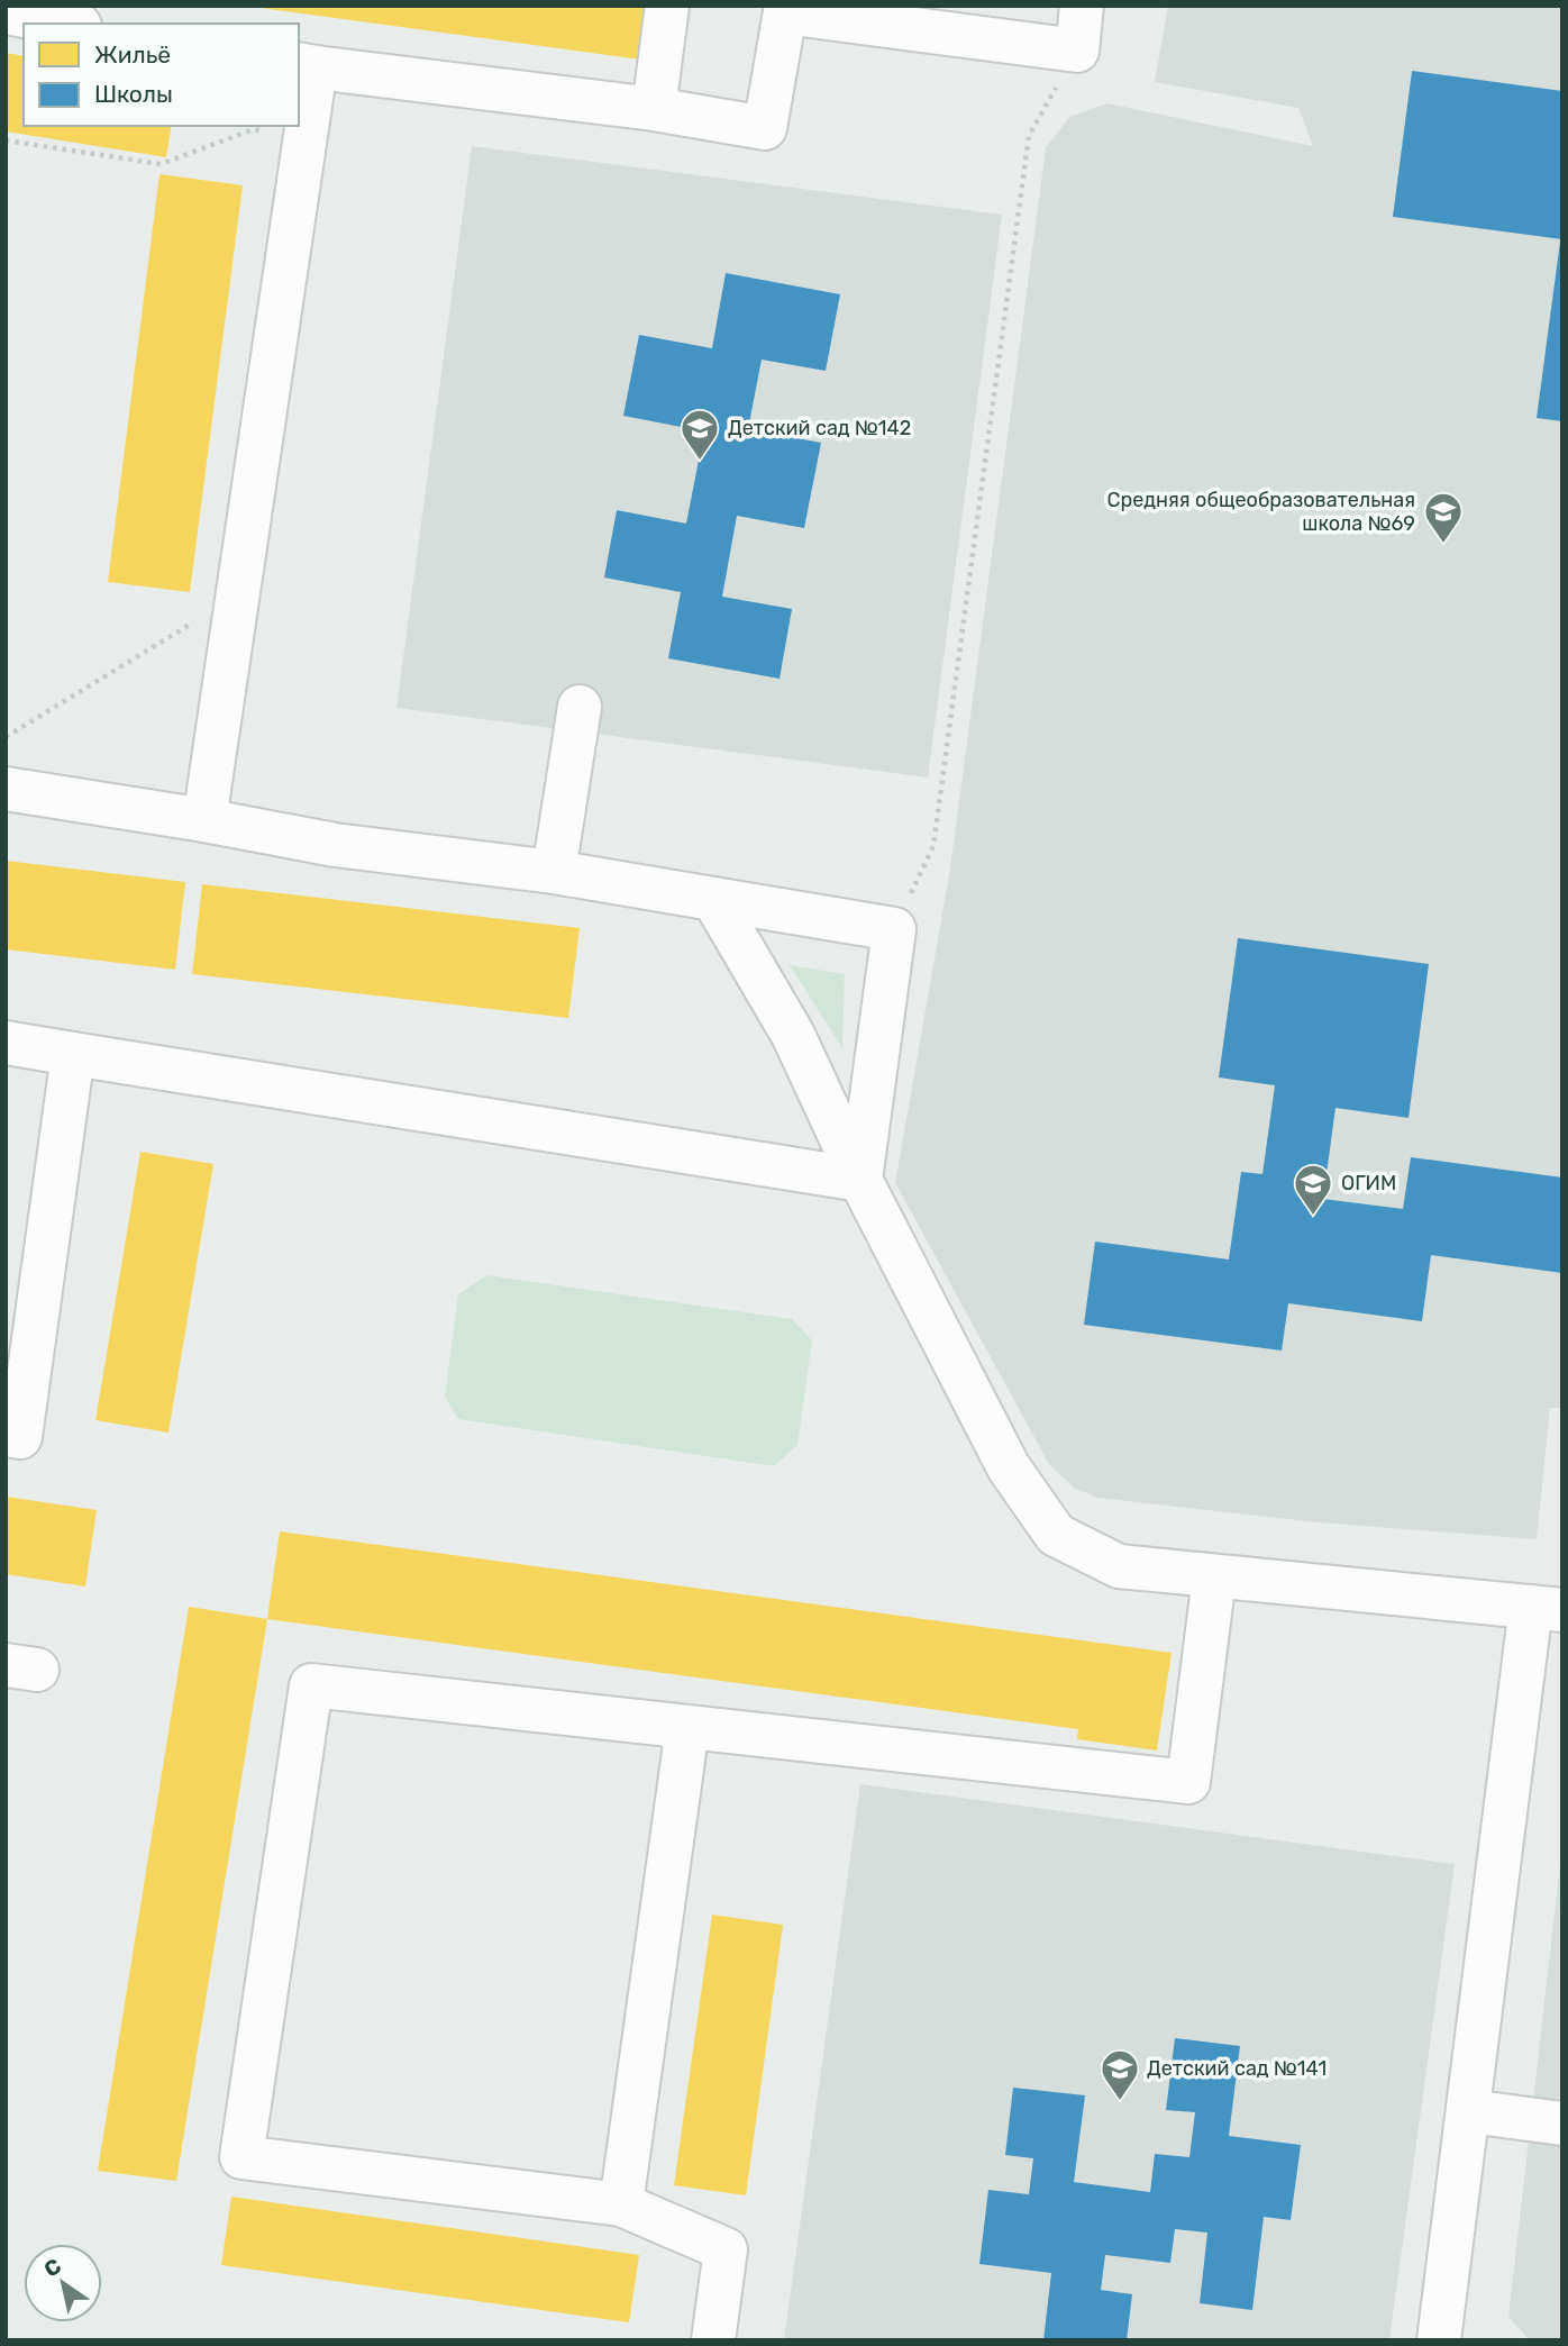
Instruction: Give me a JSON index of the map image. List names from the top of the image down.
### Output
{
  "places": {
    "school or university": [
      "Детский сад №142",
      "Средняя общеобразовательная школа №69",
      "ОГИМ",
      "Детский сад №141"
    ]
  },
  "legend": ["Жильё", "Школы"],
  "north": "top left"
}
